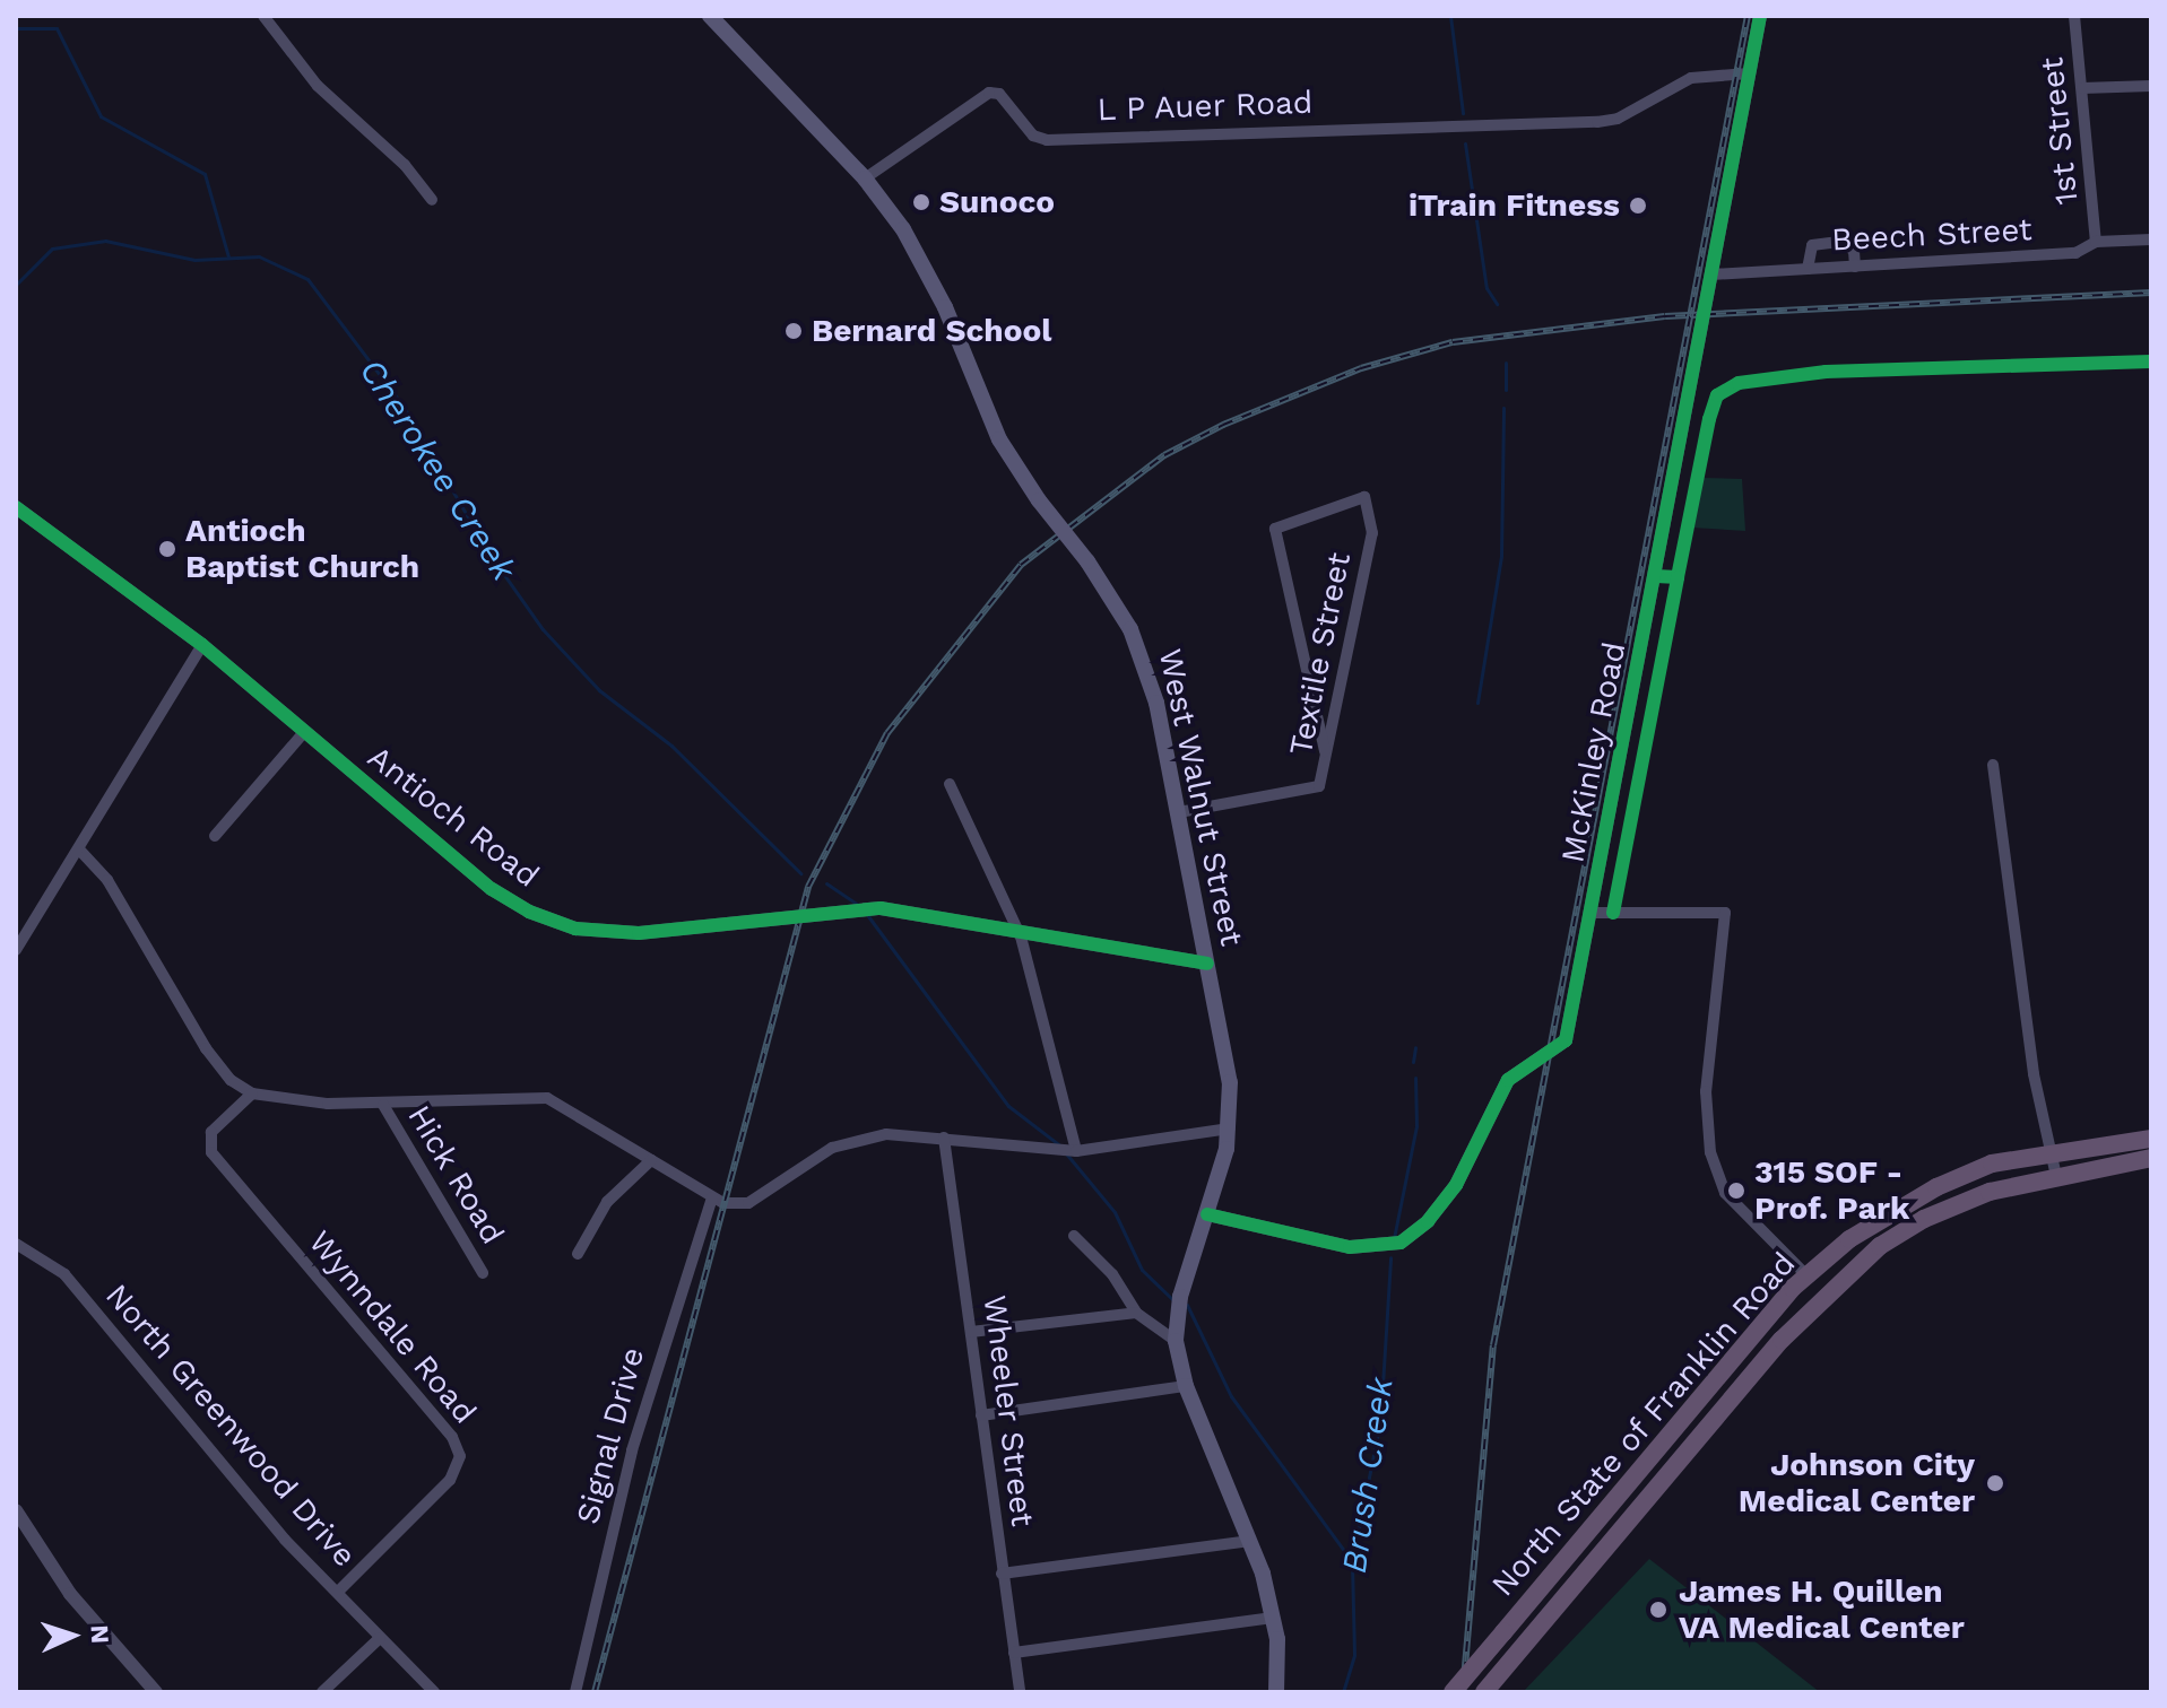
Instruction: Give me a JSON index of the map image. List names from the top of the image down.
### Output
{
  "streets": {
    "highway": ["North State of Franklin Road"],
    "main road": ["West Walnut Street"],
    "street": [
      "L P Auer Road",
      "1st Street",
      "Beech Street",
      "Textile Street",
      "McKinley Road",
      "Antioch Road",
      "Hick Road",
      "Wynndale Road",
      "Wheeler Street",
      "North Greenwood Drive",
      "Signal Drive"
    ]
  },
  "crossings": [
    ["L P Auer Road", "McKinley Road"],
    ["L P Auer Road", "West Walnut Street"],
    ["1st Street", "Beech Street"],
    ["Beech Street", "McKinley Road"],
    ["Textile Street", "West Walnut Street"],
    ["McKinley Road", "West Walnut Street"],
    ["West Walnut Street", "Antioch Road"],
    ["Wynndale Road", "North Greenwood Drive"]
  ],
  "water": ["Cherokee Creek", "Brush Creek"],
  "places": [
    "Sunoco",
    "iTrain Fitness",
    "Bernard School",
    "Antioch Baptist Church",
    "315 SOF - Prof. Park",
    "Johnson City Medical Center",
    "James H. Quillen VA Medical Center"
  ],
  "north": "right"
}
